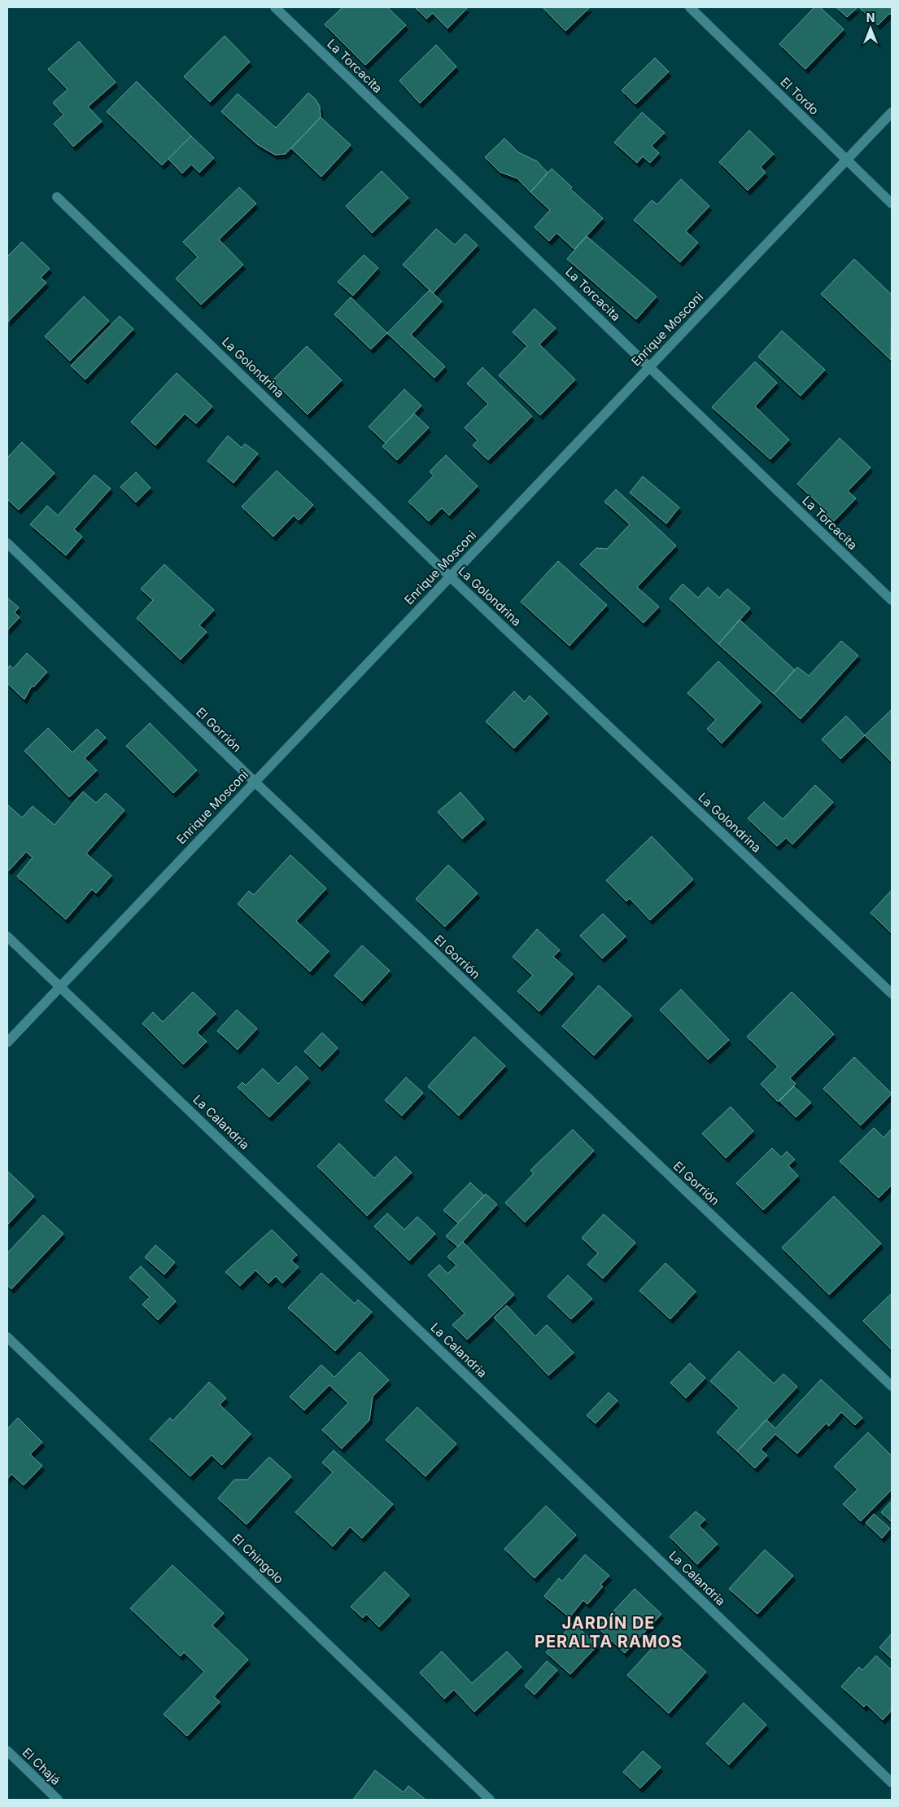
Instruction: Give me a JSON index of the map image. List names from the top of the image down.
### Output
{
  "streets": {
    "street": [
      "La Torcacita",
      "El Tordo",
      "Enrique Mosconi",
      "La Golondrina",
      "El Gorrión",
      "La Calandria",
      "El Chingolo",
      "El Chajá"
    ]
  },
  "crossings": [
    ["La Torcacita", "Enrique Mosconi"],
    ["El Tordo", "Enrique Mosconi"],
    ["Enrique Mosconi", "La Golondrina"],
    ["Enrique Mosconi", "El Gorrión"],
    ["Enrique Mosconi", "La Calandria"]
  ],
  "districts": ["JARDÍN DE PERALTA RAMOS"],
  "north": "top"
}
